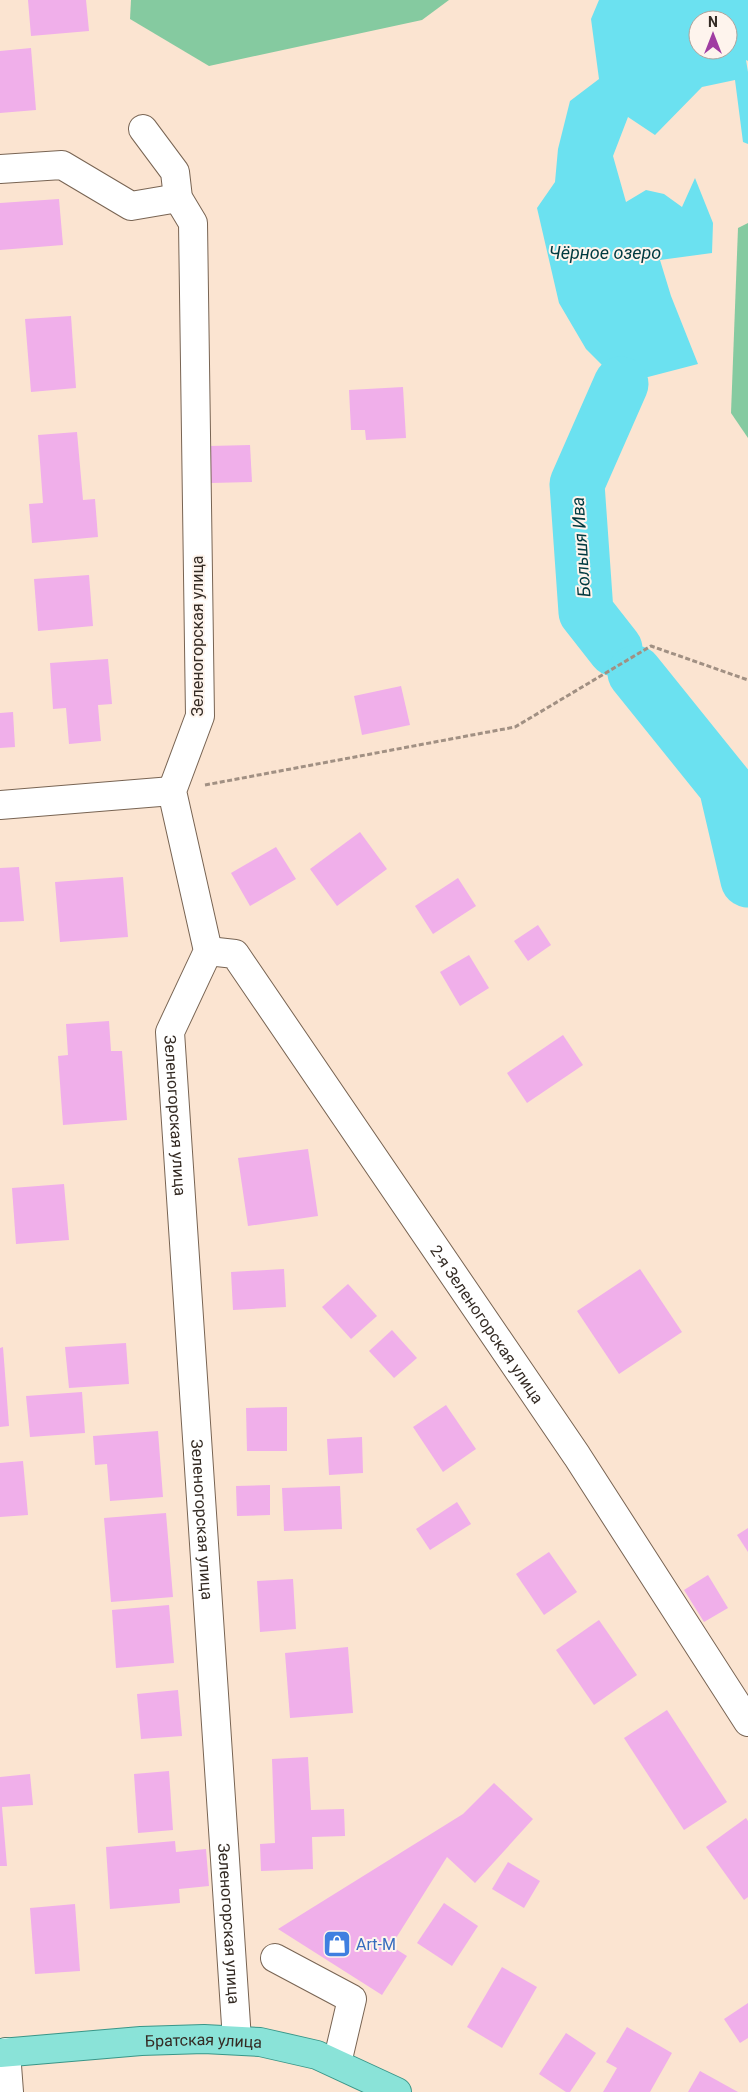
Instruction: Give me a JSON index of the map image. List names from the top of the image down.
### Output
{
  "streets": {
    "main road": ["Братская улица"],
    "street": ["Зеленогорская улица", "2-я Зеленогорская улица"]
  },
  "crossings": [
    ["Зеленогорская улица", "2-я Зеленогорская улица"],
    ["Зеленогорская улица", "Братская улица"]
  ],
  "water": ["Чёрное озеро", "Большя Ива"],
  "places": {
    "shop": ["Art-M"]
  },
  "north": "top"
}
